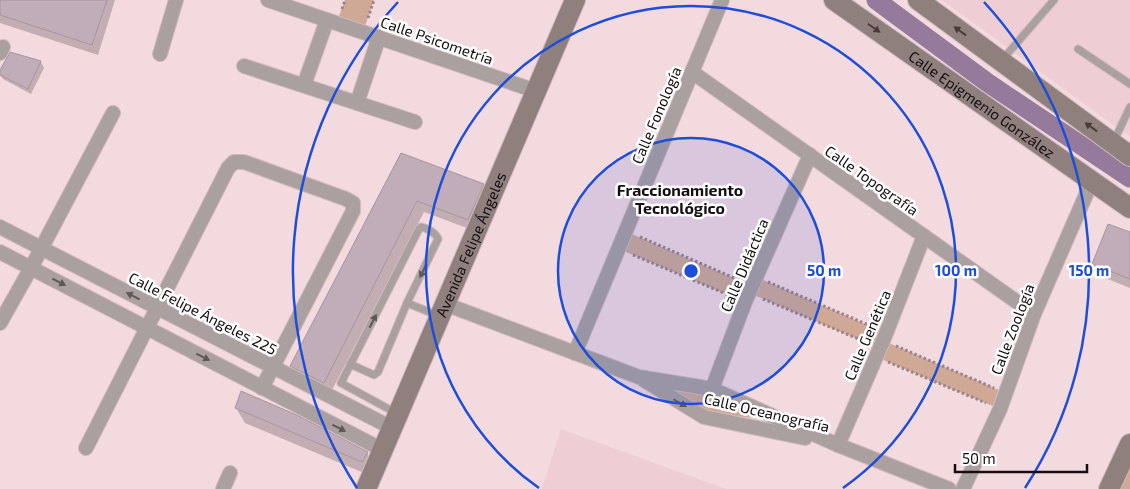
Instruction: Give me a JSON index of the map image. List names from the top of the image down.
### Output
{
  "streets": {
    "main road": ["Calle Epigmenio González", "Avenida Felipe Ángeles"],
    "street": [
      "Calle Psicometría",
      "Calle Fonología",
      "Calle Topografía",
      "Calle Didáctica",
      "Calle Felipe Ángeles 225",
      "Calle Zoología",
      "Calle Genética",
      "Calle Oceanografía"
    ]
  },
  "crossings": [
    ["Calle Psicometría", "Avenida Felipe Ángeles"],
    ["Calle Epigmenio González", "Calle Zoología"],
    ["Calle Fonología", "Calle Topografía"],
    ["Calle Fonología", "Calle Oceanografía"],
    ["Calle Topografía", "Calle Didáctica"],
    ["Calle Topografía", "Calle Zoología"],
    ["Calle Topografía", "Calle Genética"],
    ["Avenida Felipe Ángeles", "Calle Felipe Ángeles 225"],
    ["Avenida Felipe Ángeles", "Calle Oceanografía"],
    ["Calle Didáctica", "Calle Oceanografía"],
    ["Calle Genética", "Calle Oceanografía"]
  ],
  "districts": ["Fraccionamiento Tecnológico"],
  "scale_bar": "50 m",
  "rings": ["50 m", "100 m", "150 m"]
}
